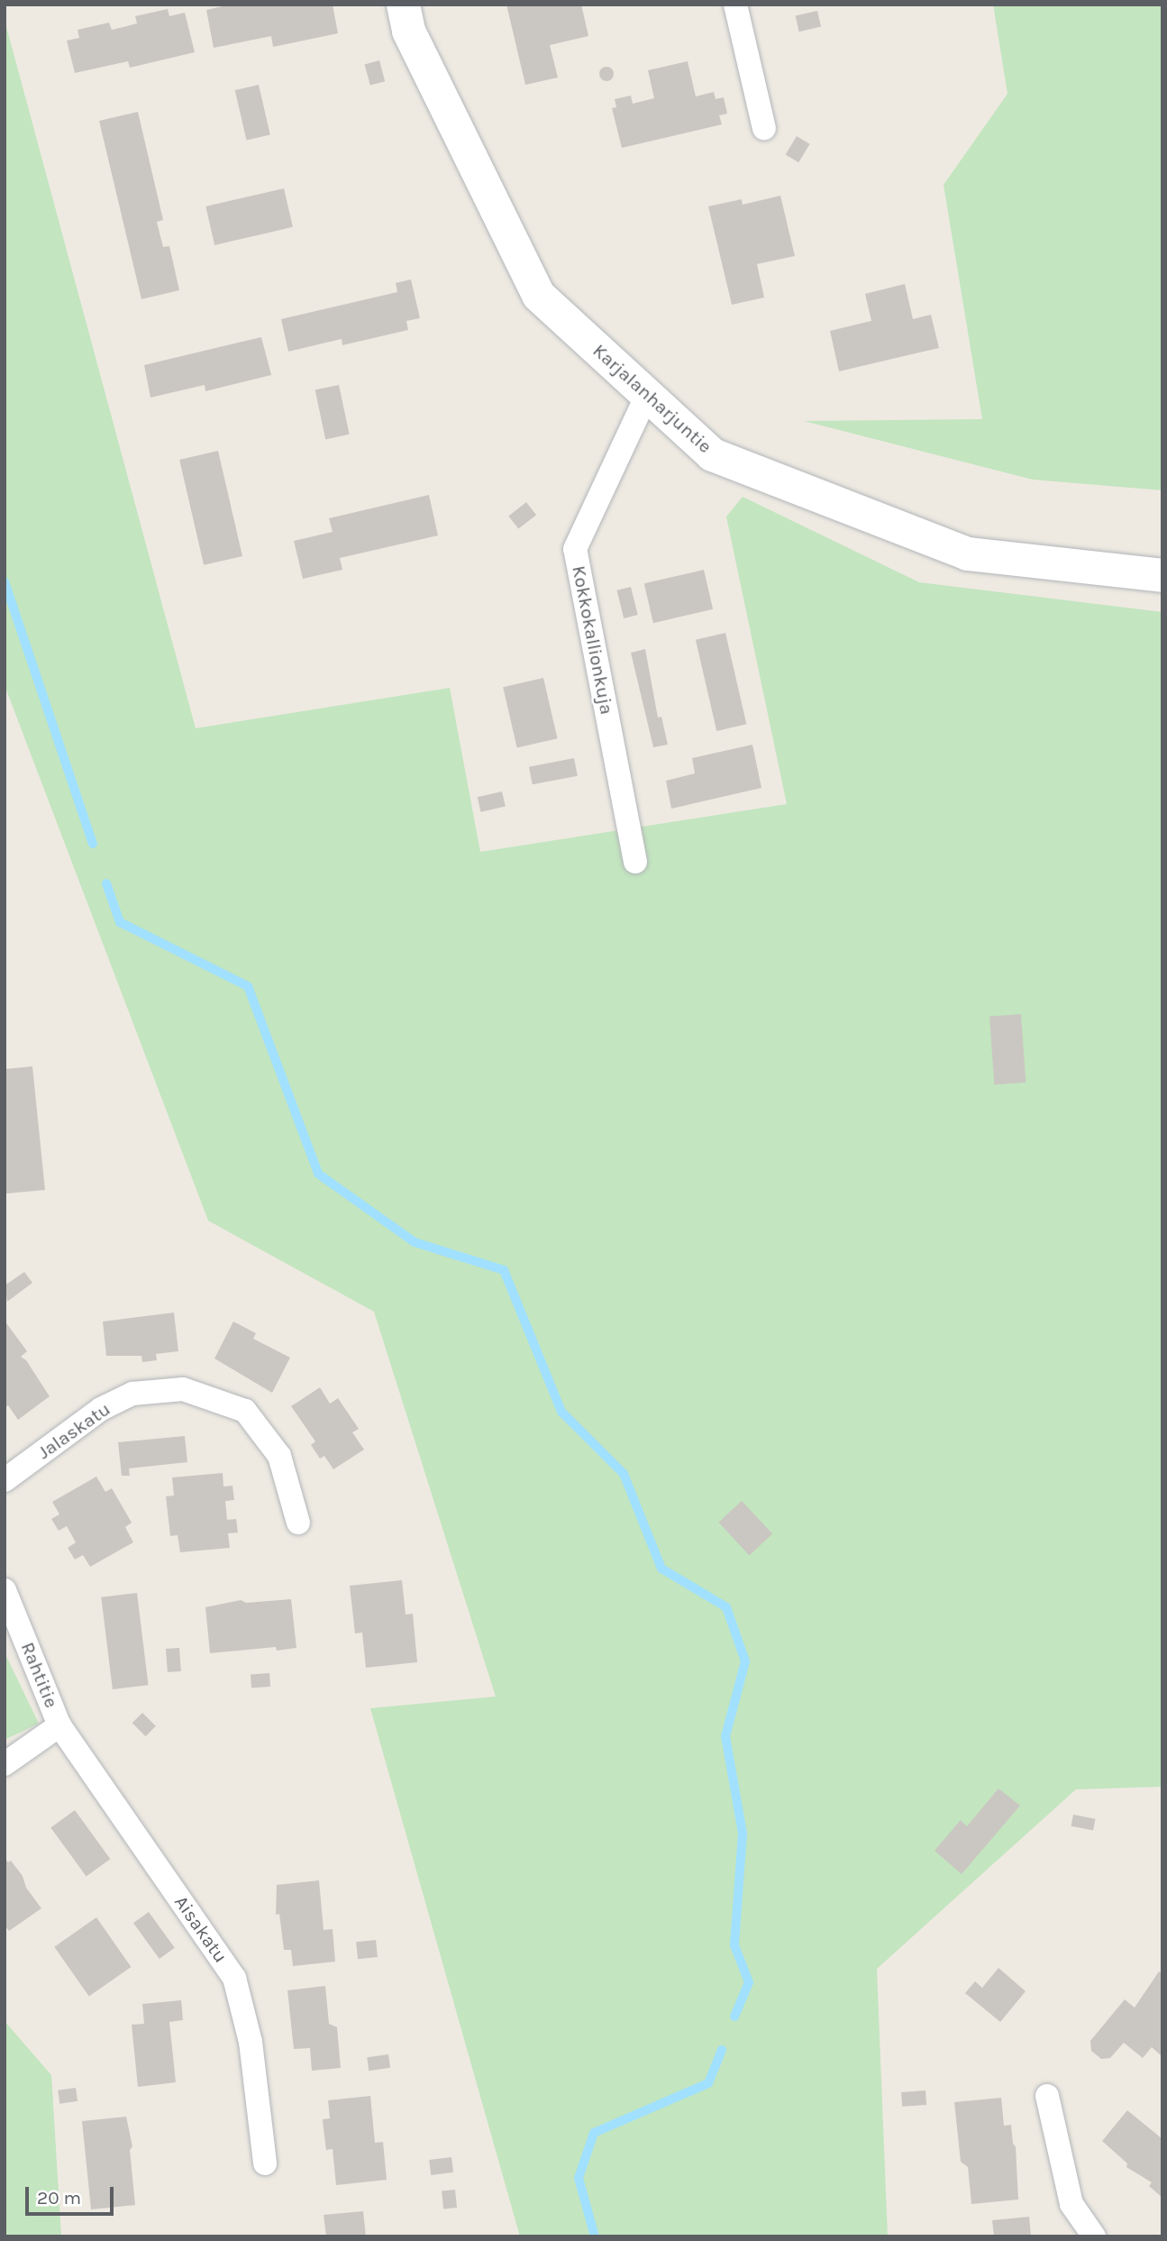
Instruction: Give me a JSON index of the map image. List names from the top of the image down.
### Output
{
  "streets": {
    "street": [
      "Karjalanharjuntie",
      "Kokkokallionkuja",
      "Jalaskatu",
      "Rahtitie",
      "Aisakatu"
    ]
  },
  "crossings": [
    ["Karjalanharjuntie", "Kokkokallionkuja"],
    ["Rahtitie", "Aisakatu"]
  ],
  "scale_bar": "20 m"
}
